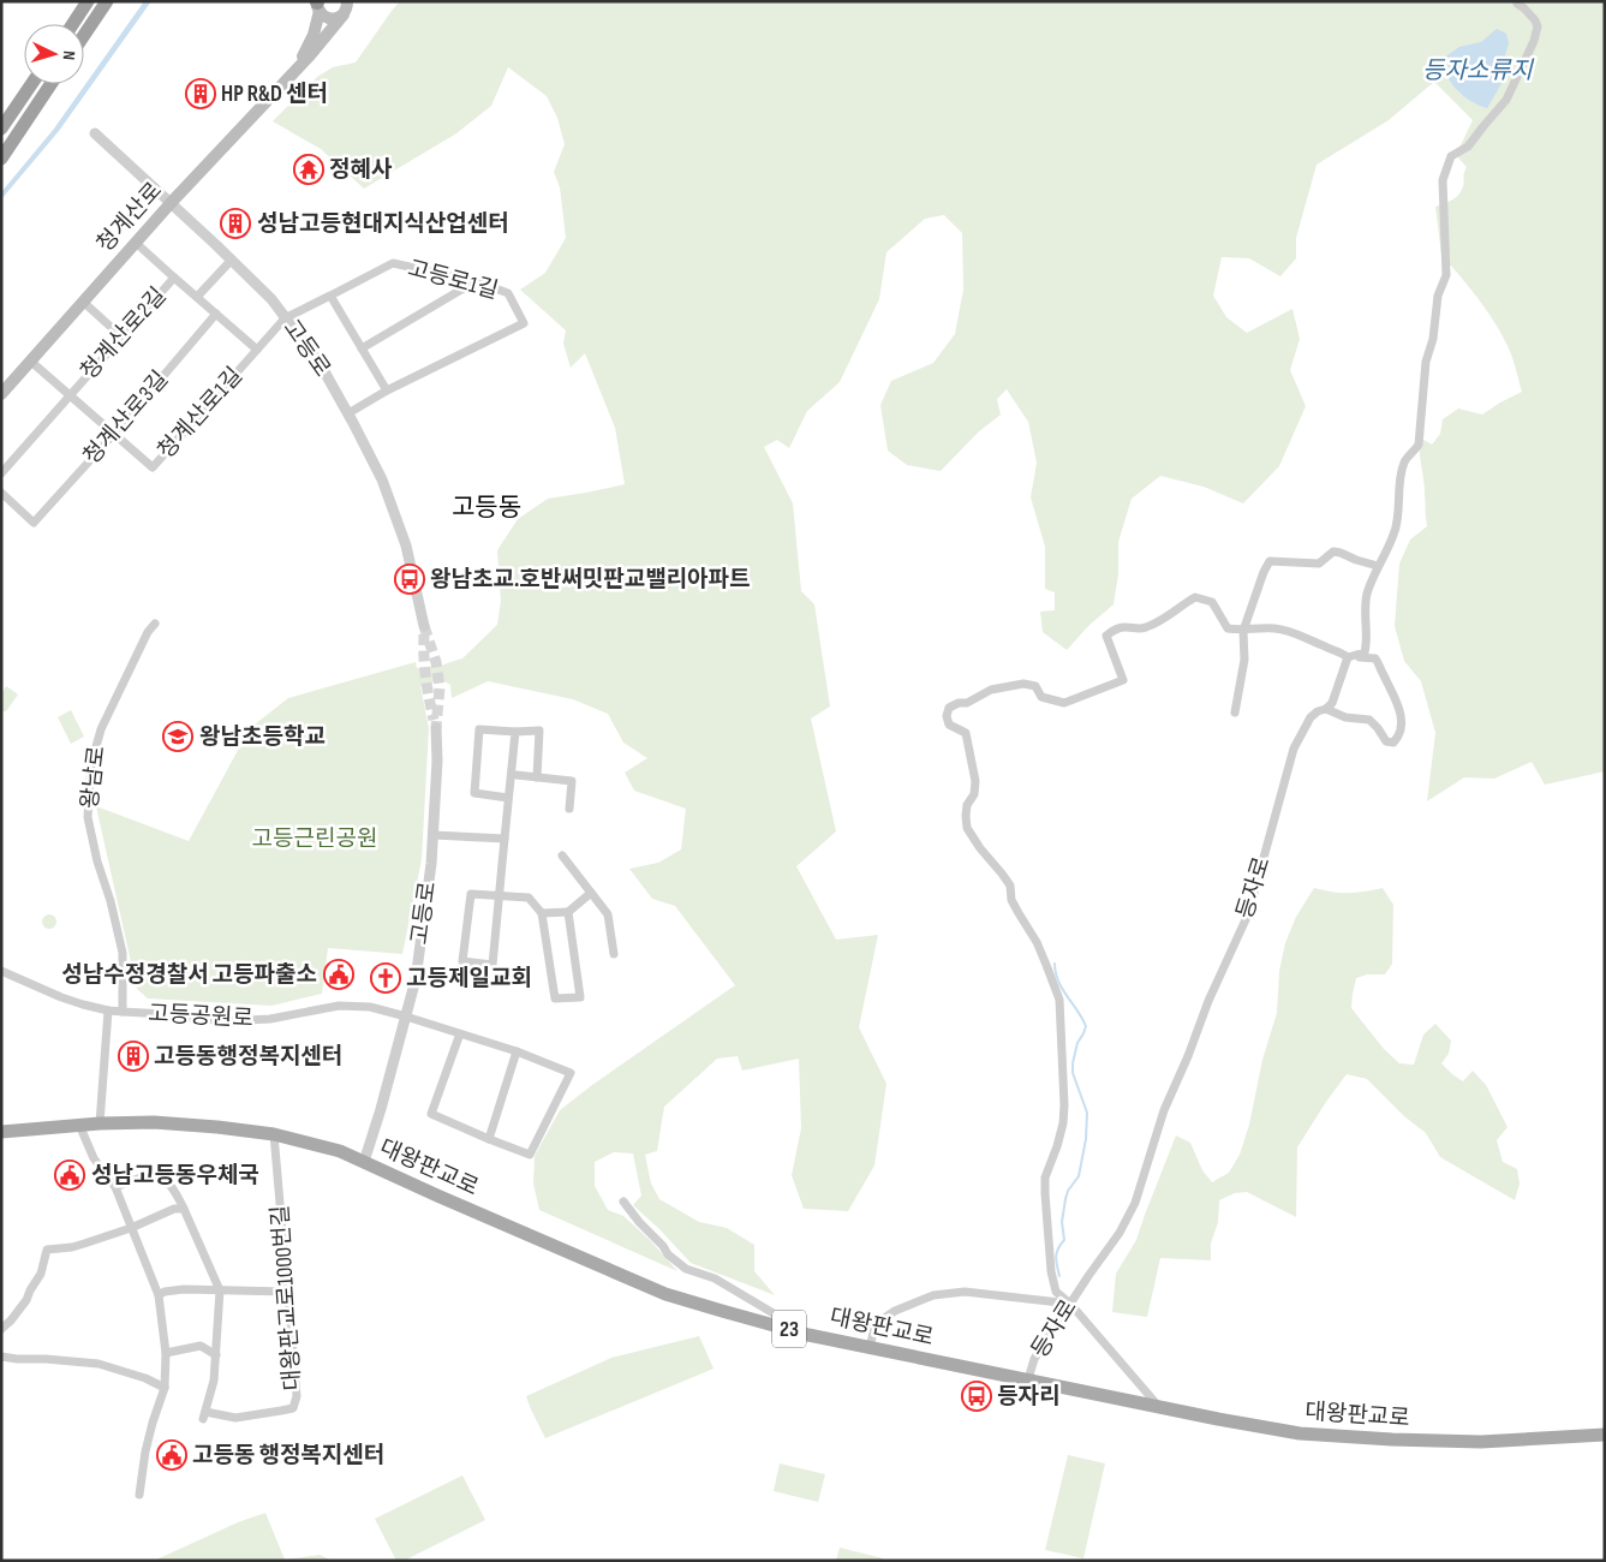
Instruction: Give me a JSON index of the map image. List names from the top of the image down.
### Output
{
  "streets": {
    "main road": ["청계산로", "대왕판교로", "23"],
    "street": [
      "고등로1길",
      "청계산로2길",
      "고등로",
      "청계산로1길",
      "청계산로3길",
      "왕남로",
      "등자로",
      "고등공원로",
      "대왕판교로1000번길"
    ]
  },
  "crossings": [
    ["청계산로", "고등로"],
    ["청계산로", "청계산로1길"],
    ["고등로1길", "고등로"],
    ["고등로1길", "청계산로1길"],
    ["청계산로2길", "청계산로1길"],
    ["청계산로2길", "청계산로3길"],
    ["고등로", "청계산로1길"],
    ["고등로", "고등공원로"],
    ["고등로", "대왕판교로"],
    ["청계산로1길", "청계산로3길"],
    ["왕남로", "고등공원로"],
    ["등자로", "대왕판교로"],
    ["대왕판교로", "대왕판교로1000번길"]
  ],
  "districts": ["고등동"],
  "water": ["등자소류지"],
  "parks": ["고등근린공원"],
  "places": {
    "building": ["HP R&D 센터", "성남고등현대지식산업센터", "고등동행정복지센터"],
    "temple": ["정혜사"],
    "bus stop": ["왕남초교.호반써밋판교밸리아파트", "등자리"],
    "school or university": ["왕남초등학교"],
    "public building": ["성남수정경찰서 고등파출소", "성남고등동우체국", "고등동 행정복지센터"],
    "church": ["고등제일교회"]
  },
  "north": "right"
}
